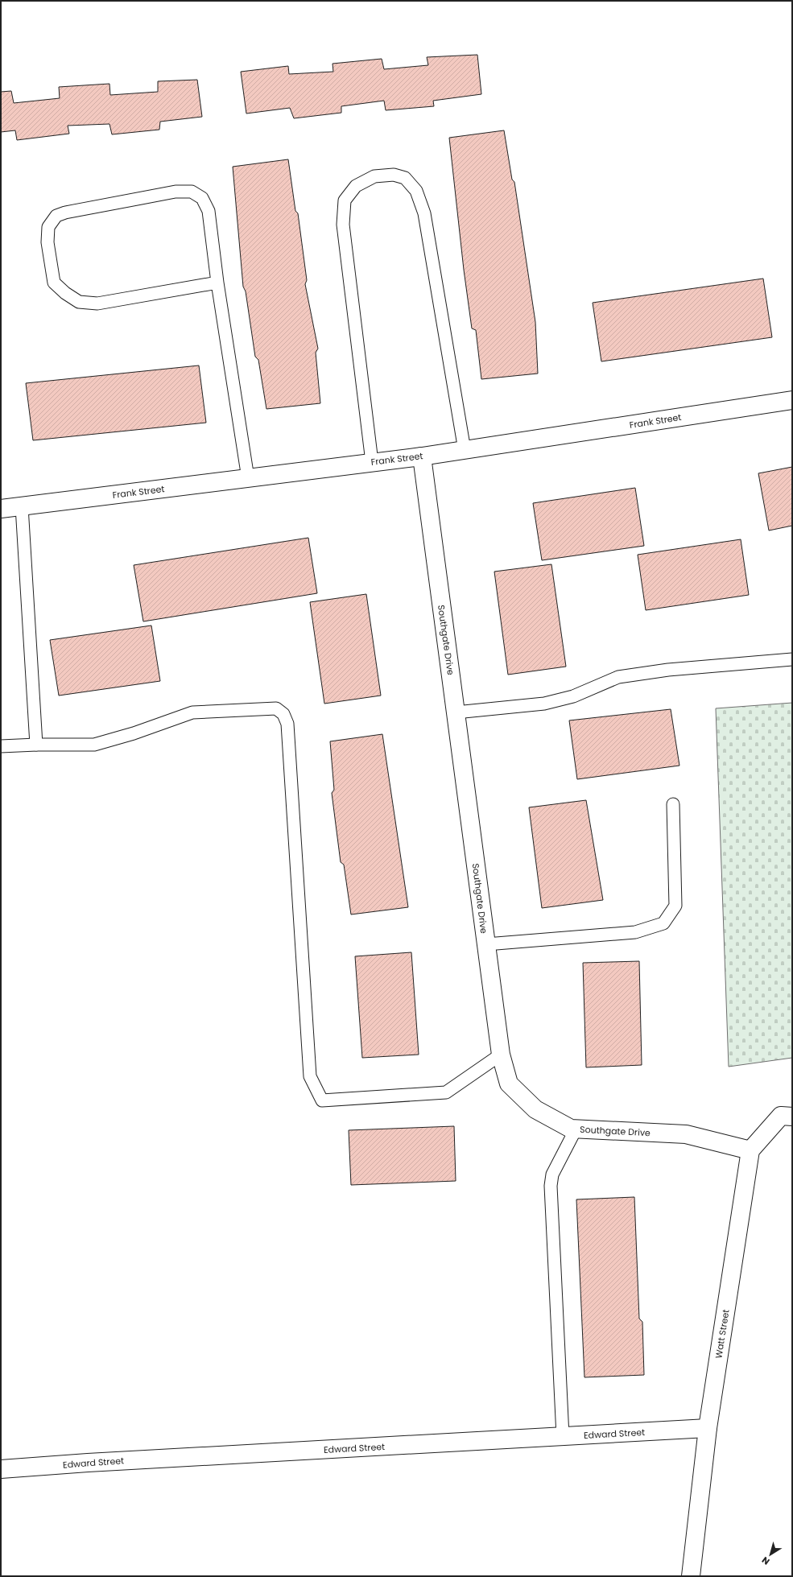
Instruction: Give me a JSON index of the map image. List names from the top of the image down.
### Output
{
  "streets": {
    "street": [
      "Frank Street",
      "Southgate Drive",
      "Watt Street",
      "Edward Street"
    ]
  },
  "crossings": [
    ["Frank Street", "Southgate Drive"],
    ["Southgate Drive", "Watt Street"],
    ["Watt Street", "Edward Street"]
  ],
  "north": "bottom left"
}
